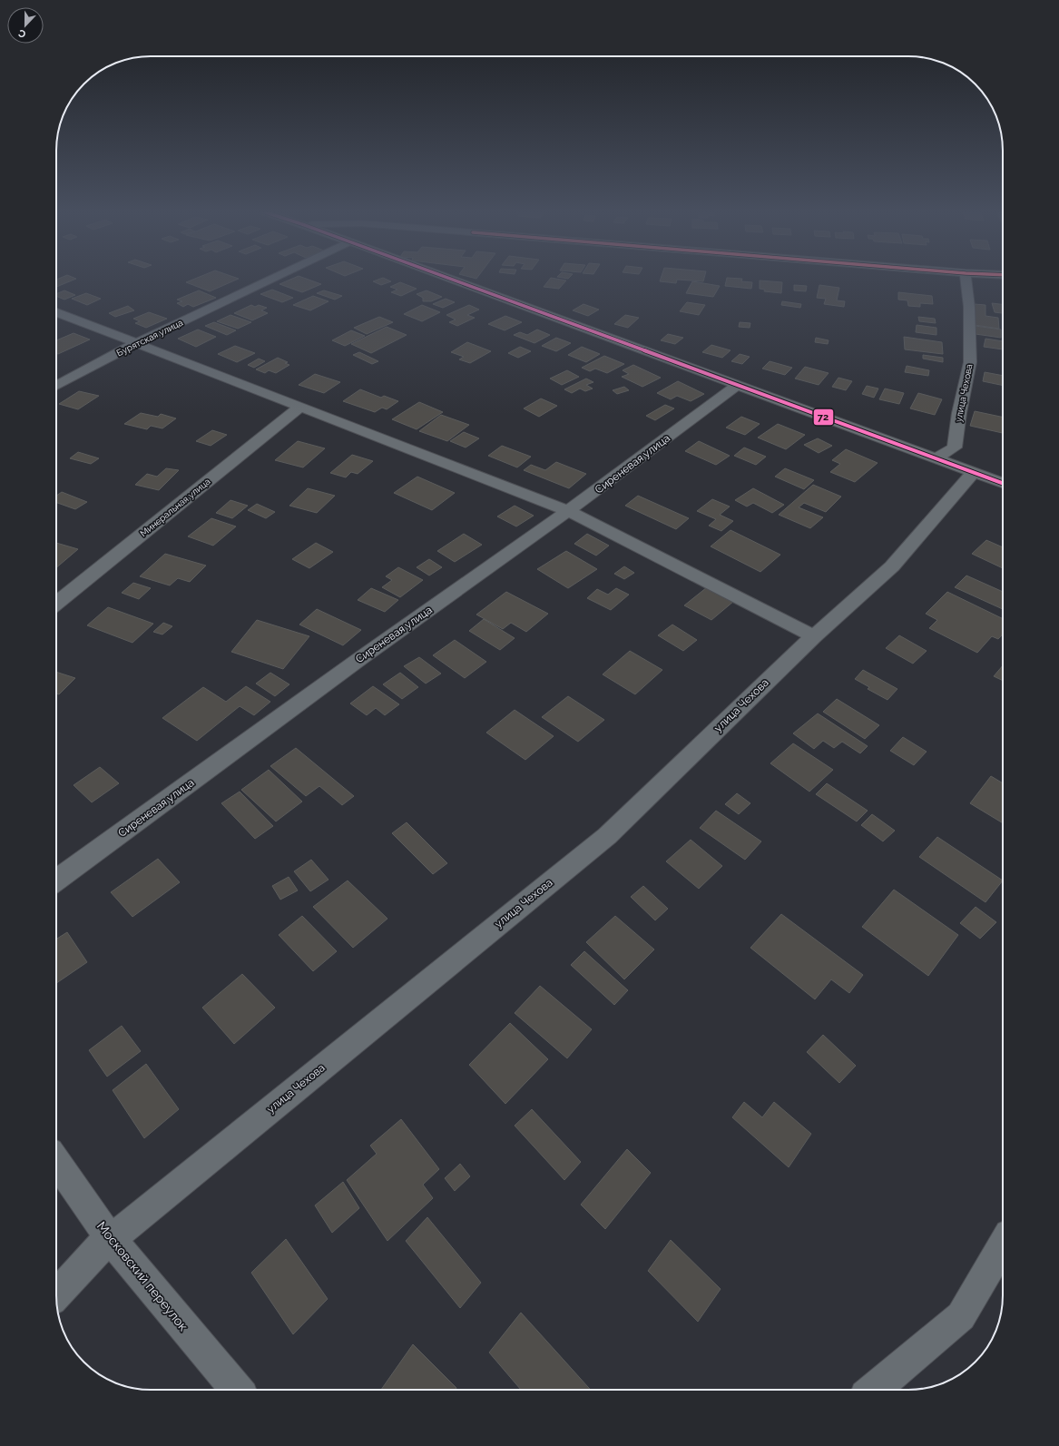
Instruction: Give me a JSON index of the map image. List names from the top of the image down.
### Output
{
  "streets": {
    "street": [
      "Бурятская улица",
      "улица Чехова",
      "Сиреневая улица",
      "Минеральная улица",
      "Московский переулок"
    ]
  },
  "crossings": [
    ["улица Чехова", "Московский переулок"]
  ],
  "lines": ["transit line 72"],
  "north": "bottom"
}
